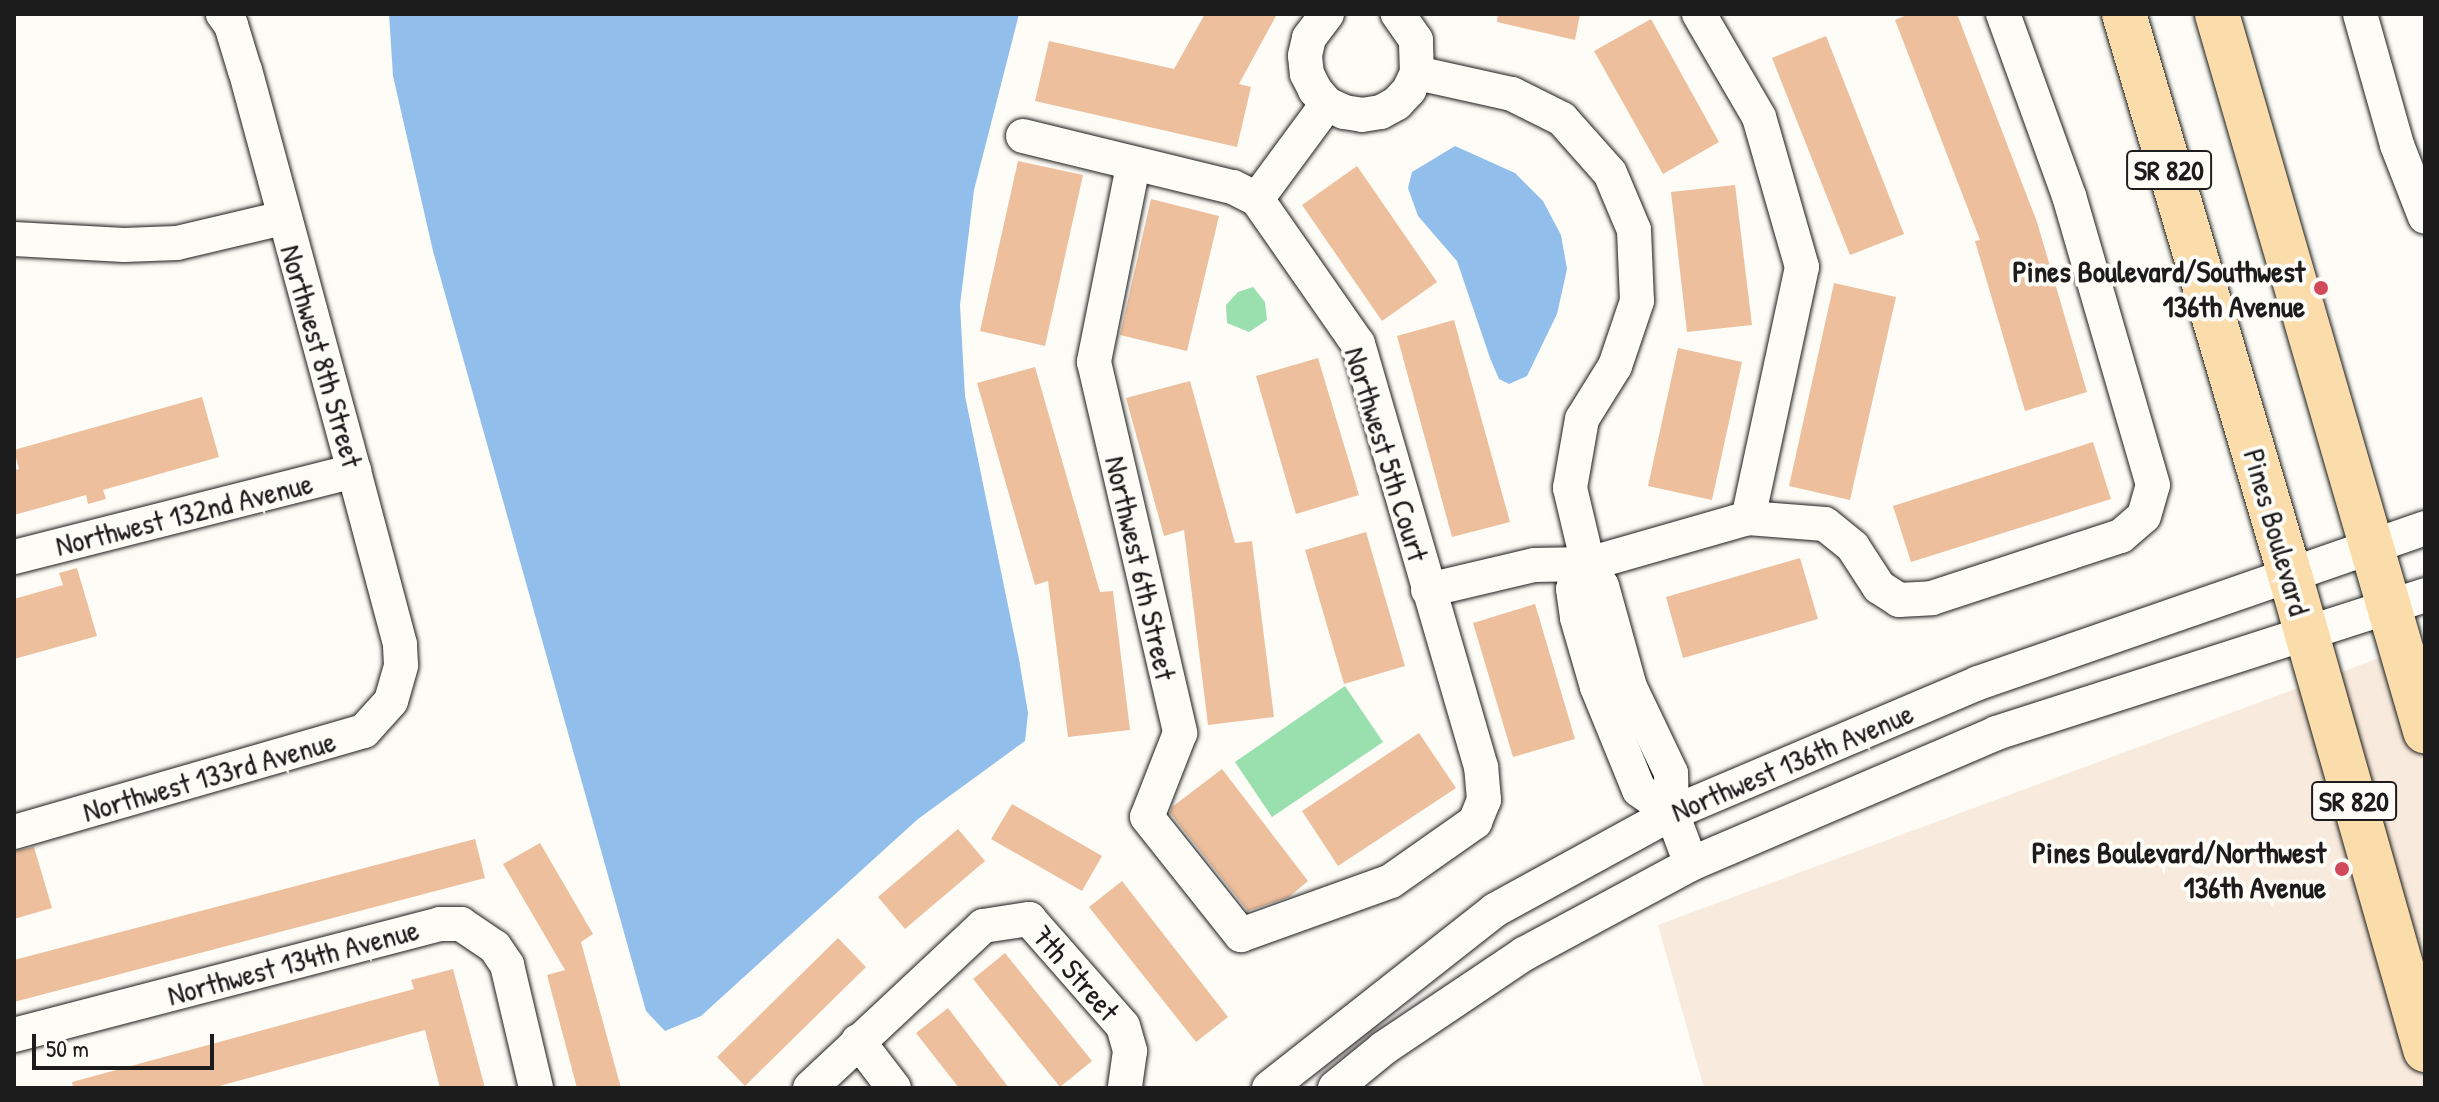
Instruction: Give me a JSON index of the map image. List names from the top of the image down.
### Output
{
  "streets": {
    "highway": ["SR 820", "Pines Boulevard"],
    "street": [
      "Northwest 8th Street",
      "Northwest 5th Court",
      "Northwest 132nd Avenue",
      "Northwest 6th Street",
      "Northwest 136th Avenue",
      "Northwest 133rd Avenue",
      "Northwest 134th Avenue",
      "7th Street"
    ]
  },
  "crossings": [
    ["SR 820", "Northwest 136th Avenue"],
    ["Northwest 8th Street", "Northwest 132nd Avenue"],
    ["Northwest 8th Street", "Northwest 133rd Avenue"],
    ["Northwest 5th Court", "Northwest 6th Street"],
    ["Pines Boulevard", "Northwest 136th Avenue"]
  ],
  "places": ["Pines Boulevard/Southwest 136th Avenue", "Pines Boulevard/Northwest 136th Avenue"],
  "scale_bar": "50 m"
}
